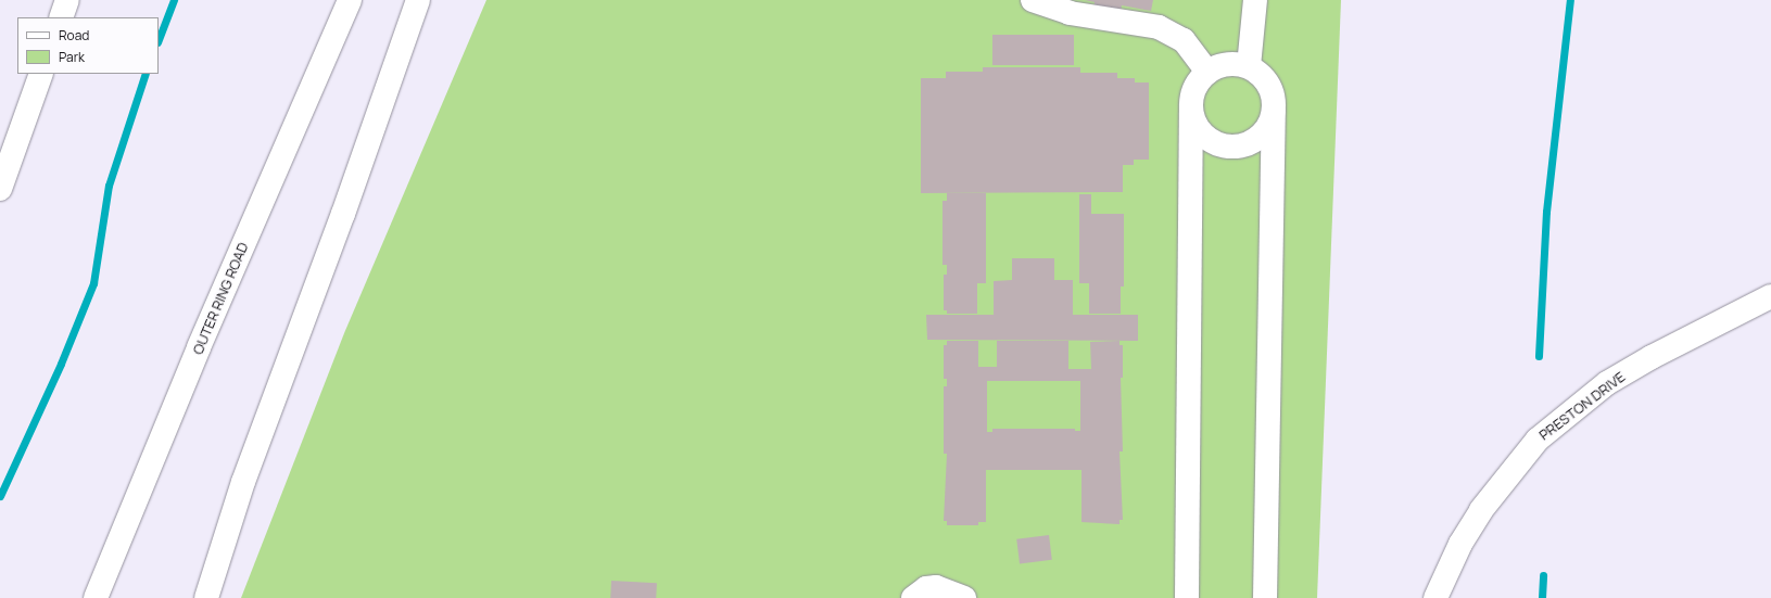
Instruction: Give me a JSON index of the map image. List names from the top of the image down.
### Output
{
  "streets": {
    "main road": ["OUTER RING ROAD", "PRESTON DRIVE"]
  },
  "legend": ["Road", "Park"]
}
